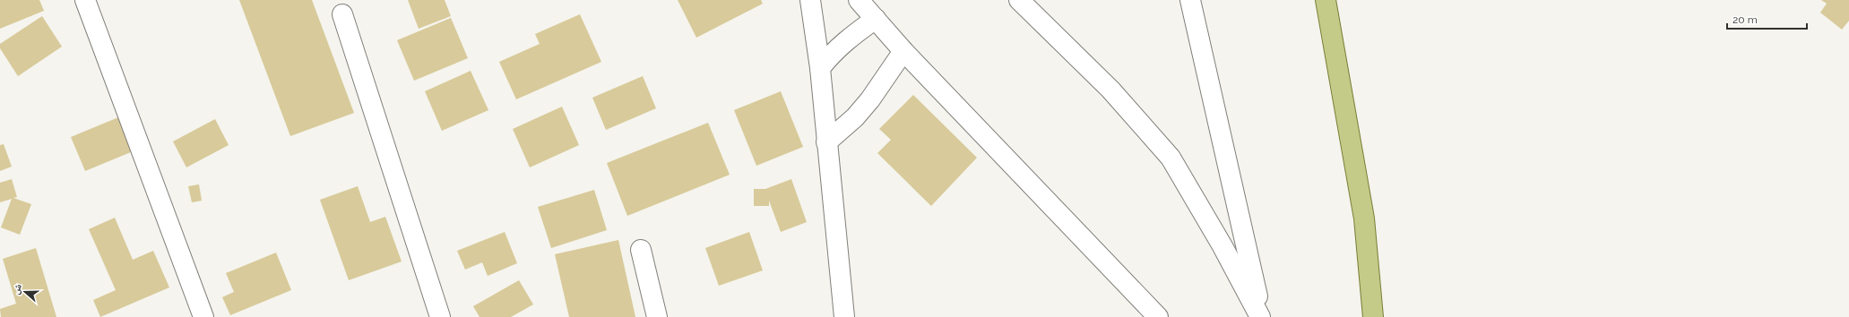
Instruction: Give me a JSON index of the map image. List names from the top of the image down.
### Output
{
  "scale_bar": "20 m",
  "north": "left"
}
